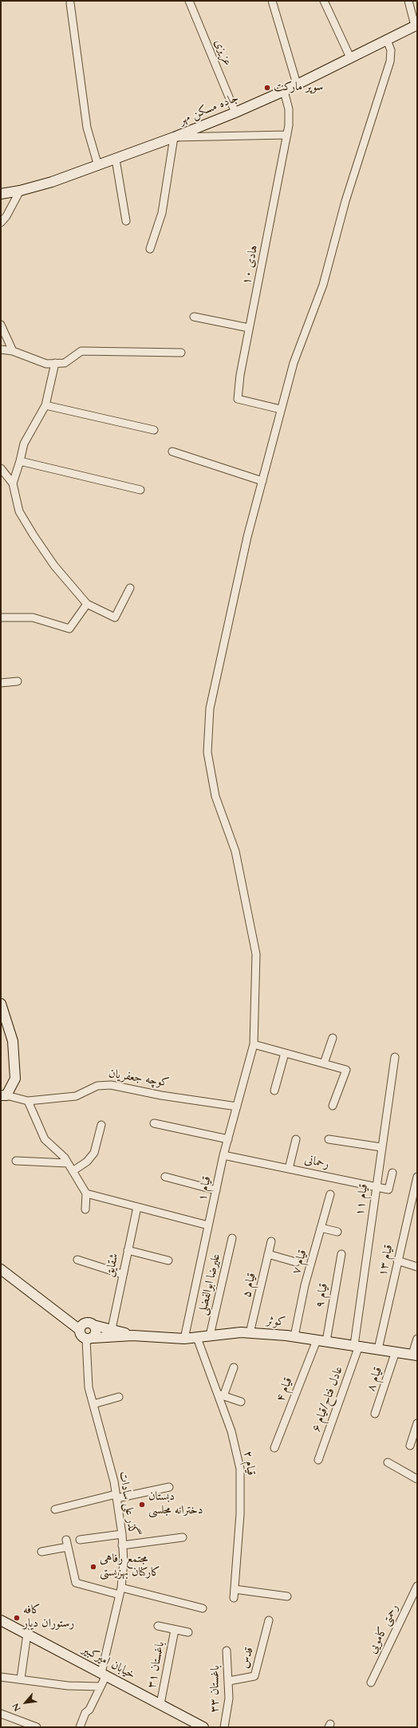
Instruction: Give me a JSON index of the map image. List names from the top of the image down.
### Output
{
  "streets": {
    "main road": ["جاده مسکن مهر", "کوثر", "خیابان امیرکبیر"],
    "street": [
      "عزیزی",
      "هادی ۱۰",
      "کوچه جعفریان",
      "رحمانی",
      "قیام ۱",
      "قیام ۱۱",
      "قیام ۱۳",
      "قیام ۷",
      "شقایق",
      "علیرضا ابوالفضلی",
      "قیام ۵",
      "قیام ۹",
      "قیام ۸",
      "قیام ۴",
      "عادل فتاح/قیام ۶",
      "قیام ۲",
      "گذر علی سادات",
      "رحمتی کامویی",
      "قدس",
      "باغستان ۳۱",
      "باغستان ۳۳"
    ]
  },
  "crossings": [
    ["عزیزی", "جاده مسکن مهر"],
    ["جاده مسکن مهر", "هادی ۱۰"],
    ["جاده مسکن مهر", "قیام ۱"],
    ["هادی ۱۰", "قیام ۱"],
    ["کوچه جعفریان", "قیام ۱"],
    ["رحمانی", "قیام ۱"],
    ["رحمانی", "قیام ۱۱"],
    ["قیام ۱", "کوثر"],
    ["قیام ۱۱", "کوثر"],
    ["قیام ۱۱", "عادل فتاح/قیام ۶"],
    ["قیام ۱۳", "کوثر"],
    ["قیام ۷", "کوثر"],
    ["علیرضا ابوالفضلی", "کوثر"],
    ["قیام ۵", "کوثر"],
    ["قیام ۹", "کوثر"],
    ["قیام ۹", "قیام ۴"],
    ["کوثر", "قیام ۸"],
    ["کوثر", "قیام ۴"],
    ["کوثر", "عادل فتاح/قیام ۶"],
    ["کوثر", "قیام ۲"],
    ["گذر علی سادات", "خیابان امیرکبیر"],
    ["قدس", "باغستان ۳۳"],
    ["خیابان امیرکبیر", "باغستان ۳۱"]
  ],
  "places": [
    "سوپر مارکت",
    "دبستان دخترانه مجلسی",
    "مجتمع رفاهی کارکنان بهزیستی",
    "کافه رستوران دیار"
  ],
  "north": "bottom left"
}
